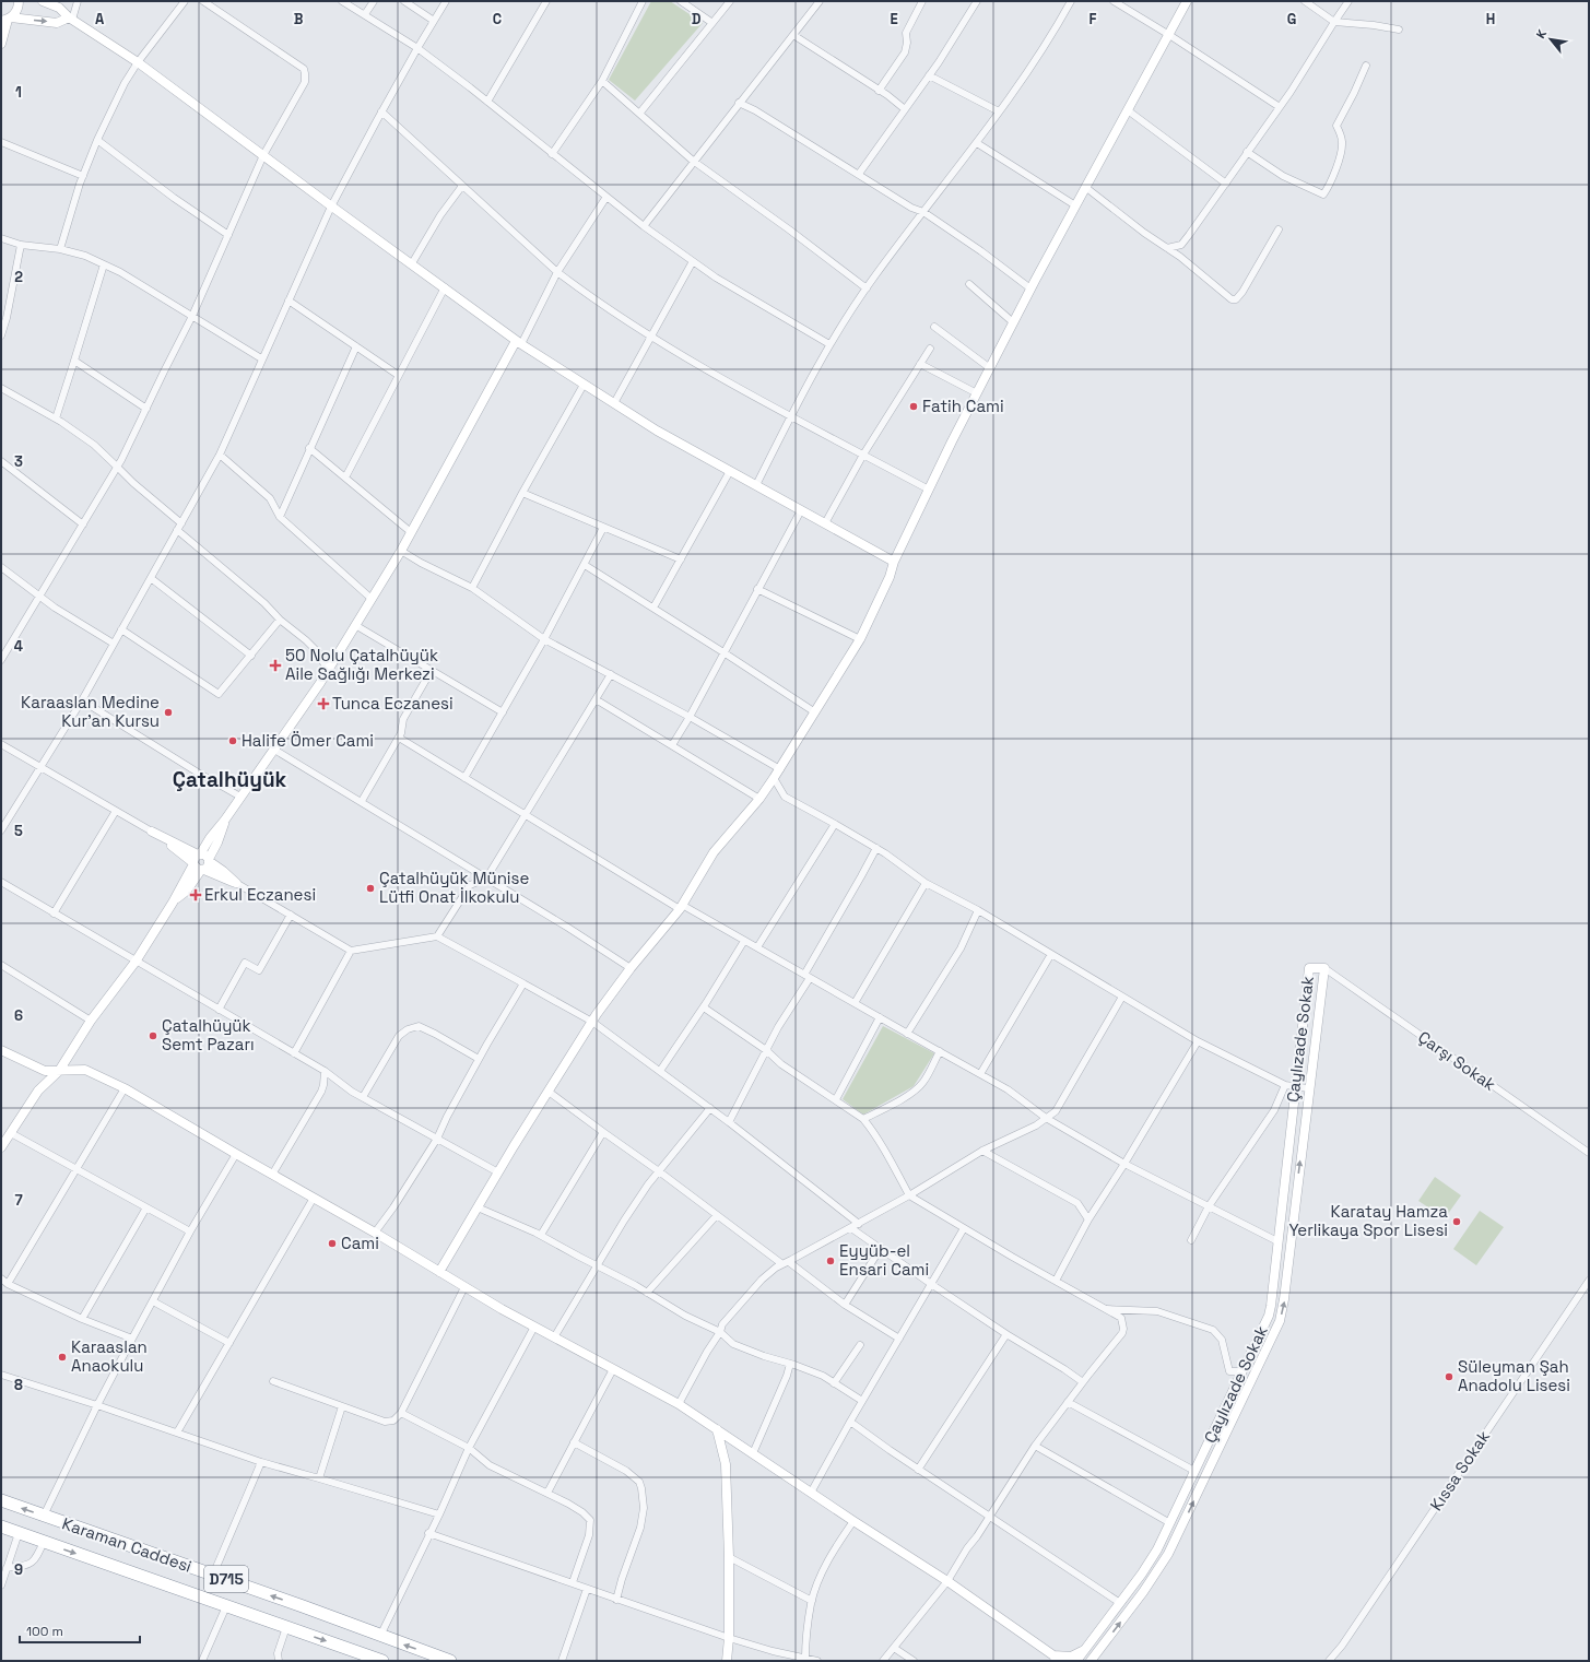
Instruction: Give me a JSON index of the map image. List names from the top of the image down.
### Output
{
  "streets": {
    "highway": ["Karaman Caddesi", "D715"],
    "street": ["Çaylızade Sokak", "Çarşı Sokak", "Kıssa Sokak"]
  },
  "crossings": [
    ["Çaylızade Sokak", "Çarşı Sokak"]
  ],
  "districts": ["Çatalhüyük"],
  "places": {
    "other": [
      "Fatih Cami",
      "Karaaslan Medine Kur'an Kursu",
      "Halife Ömer Cami",
      "Çatalhüyük Münise Lütfi Onat İlkokulu",
      "Çatalhüyük Semt Pazarı",
      "Karatay Hamza Yerlikaya Spor Lisesi",
      "Cami",
      "Eyyüb-el Ensari Cami",
      "Karaaslan Anaokulu",
      "Süleyman Şah Anadolu Lisesi"
    ],
    "health": ["50 Nolu Çatalhüyük Aile Sağlığı Merkezi", "Tunca Eczanesi", "Erkul Eczanesi"]
  },
  "scale_bar": "100 m",
  "north": "top left",
  "grid": {
    "columns": [
      "A",
      "B",
      "C",
      "D",
      "E",
      "F",
      "G",
      "H"
    ],
    "rows": [
      "1",
      "2",
      "3",
      "4",
      "5",
      "6",
      "7",
      "8",
      "9"
    ]
  }
}
